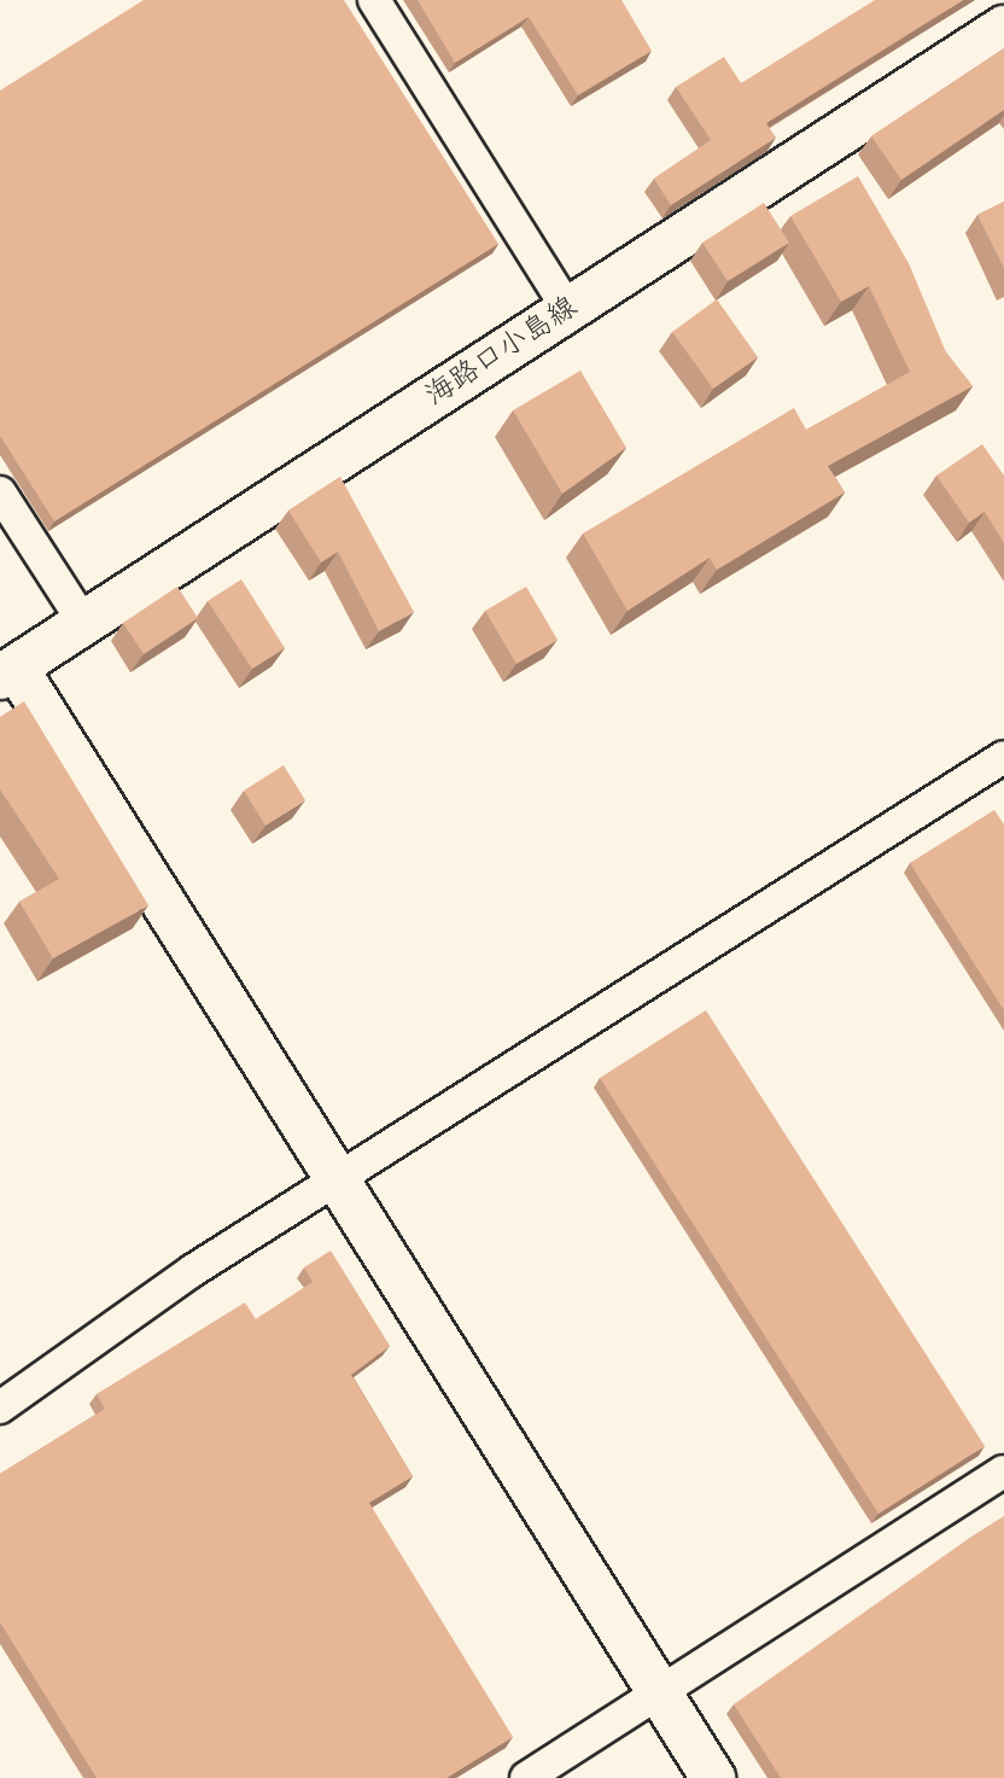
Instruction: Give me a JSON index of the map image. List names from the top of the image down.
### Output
{
  "streets": {
    "street": ["海路口小島線"]
  }
}
